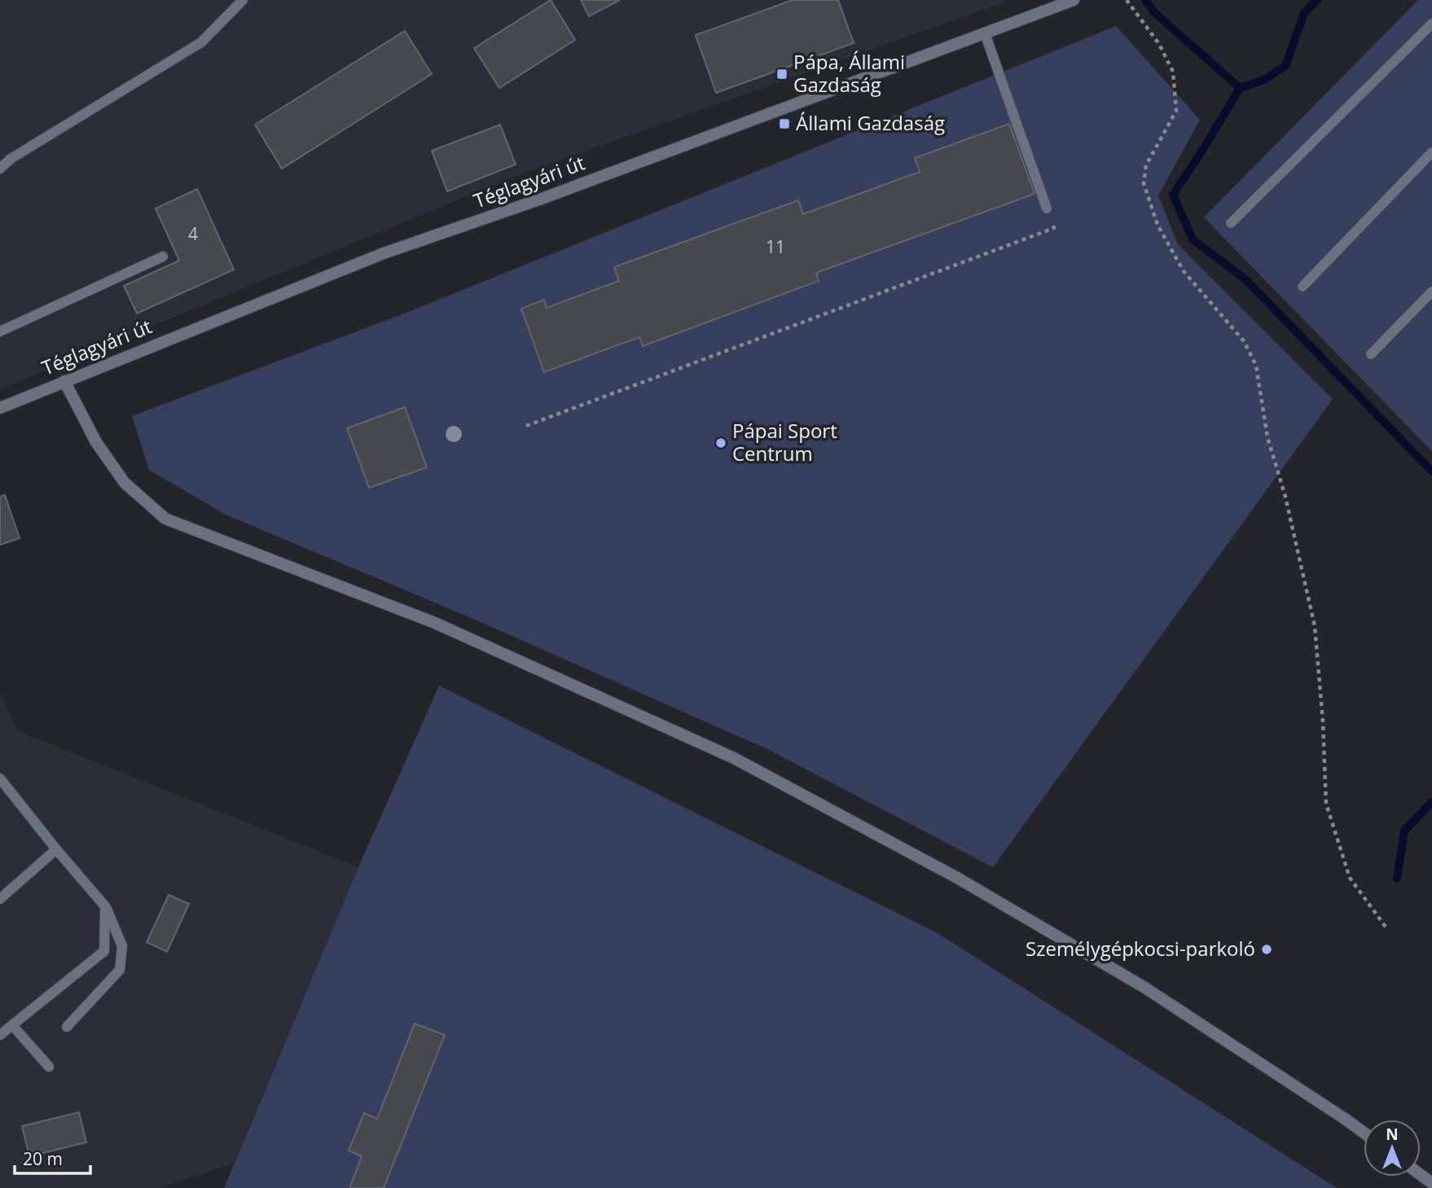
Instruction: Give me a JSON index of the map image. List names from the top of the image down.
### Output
{
  "streets": {
    "street": ["Téglagyári út"]
  },
  "places": {
    "transit": ["Pápa, Állami Gazdaság", "Állami Gazdaság"],
    "other": ["Pápai Sport Centrum", "Személygépkocsi-parkoló"]
  },
  "house_numbers": ["4", "11"],
  "scale_bar": "20 m",
  "north": "top"
}
